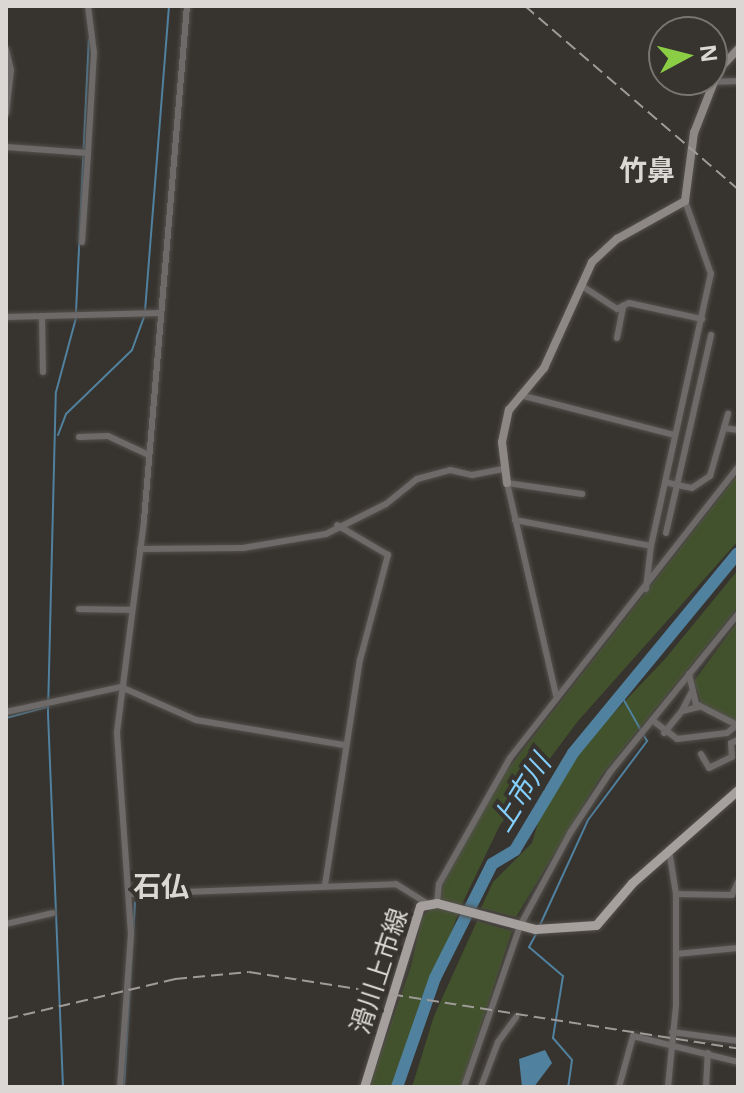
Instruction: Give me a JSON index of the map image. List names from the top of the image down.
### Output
{
  "streets": {
    "main road": ["滑川上市線"]
  },
  "districts": ["竹鼻", "石仏"],
  "water": ["上市川"],
  "north": "right"
}
